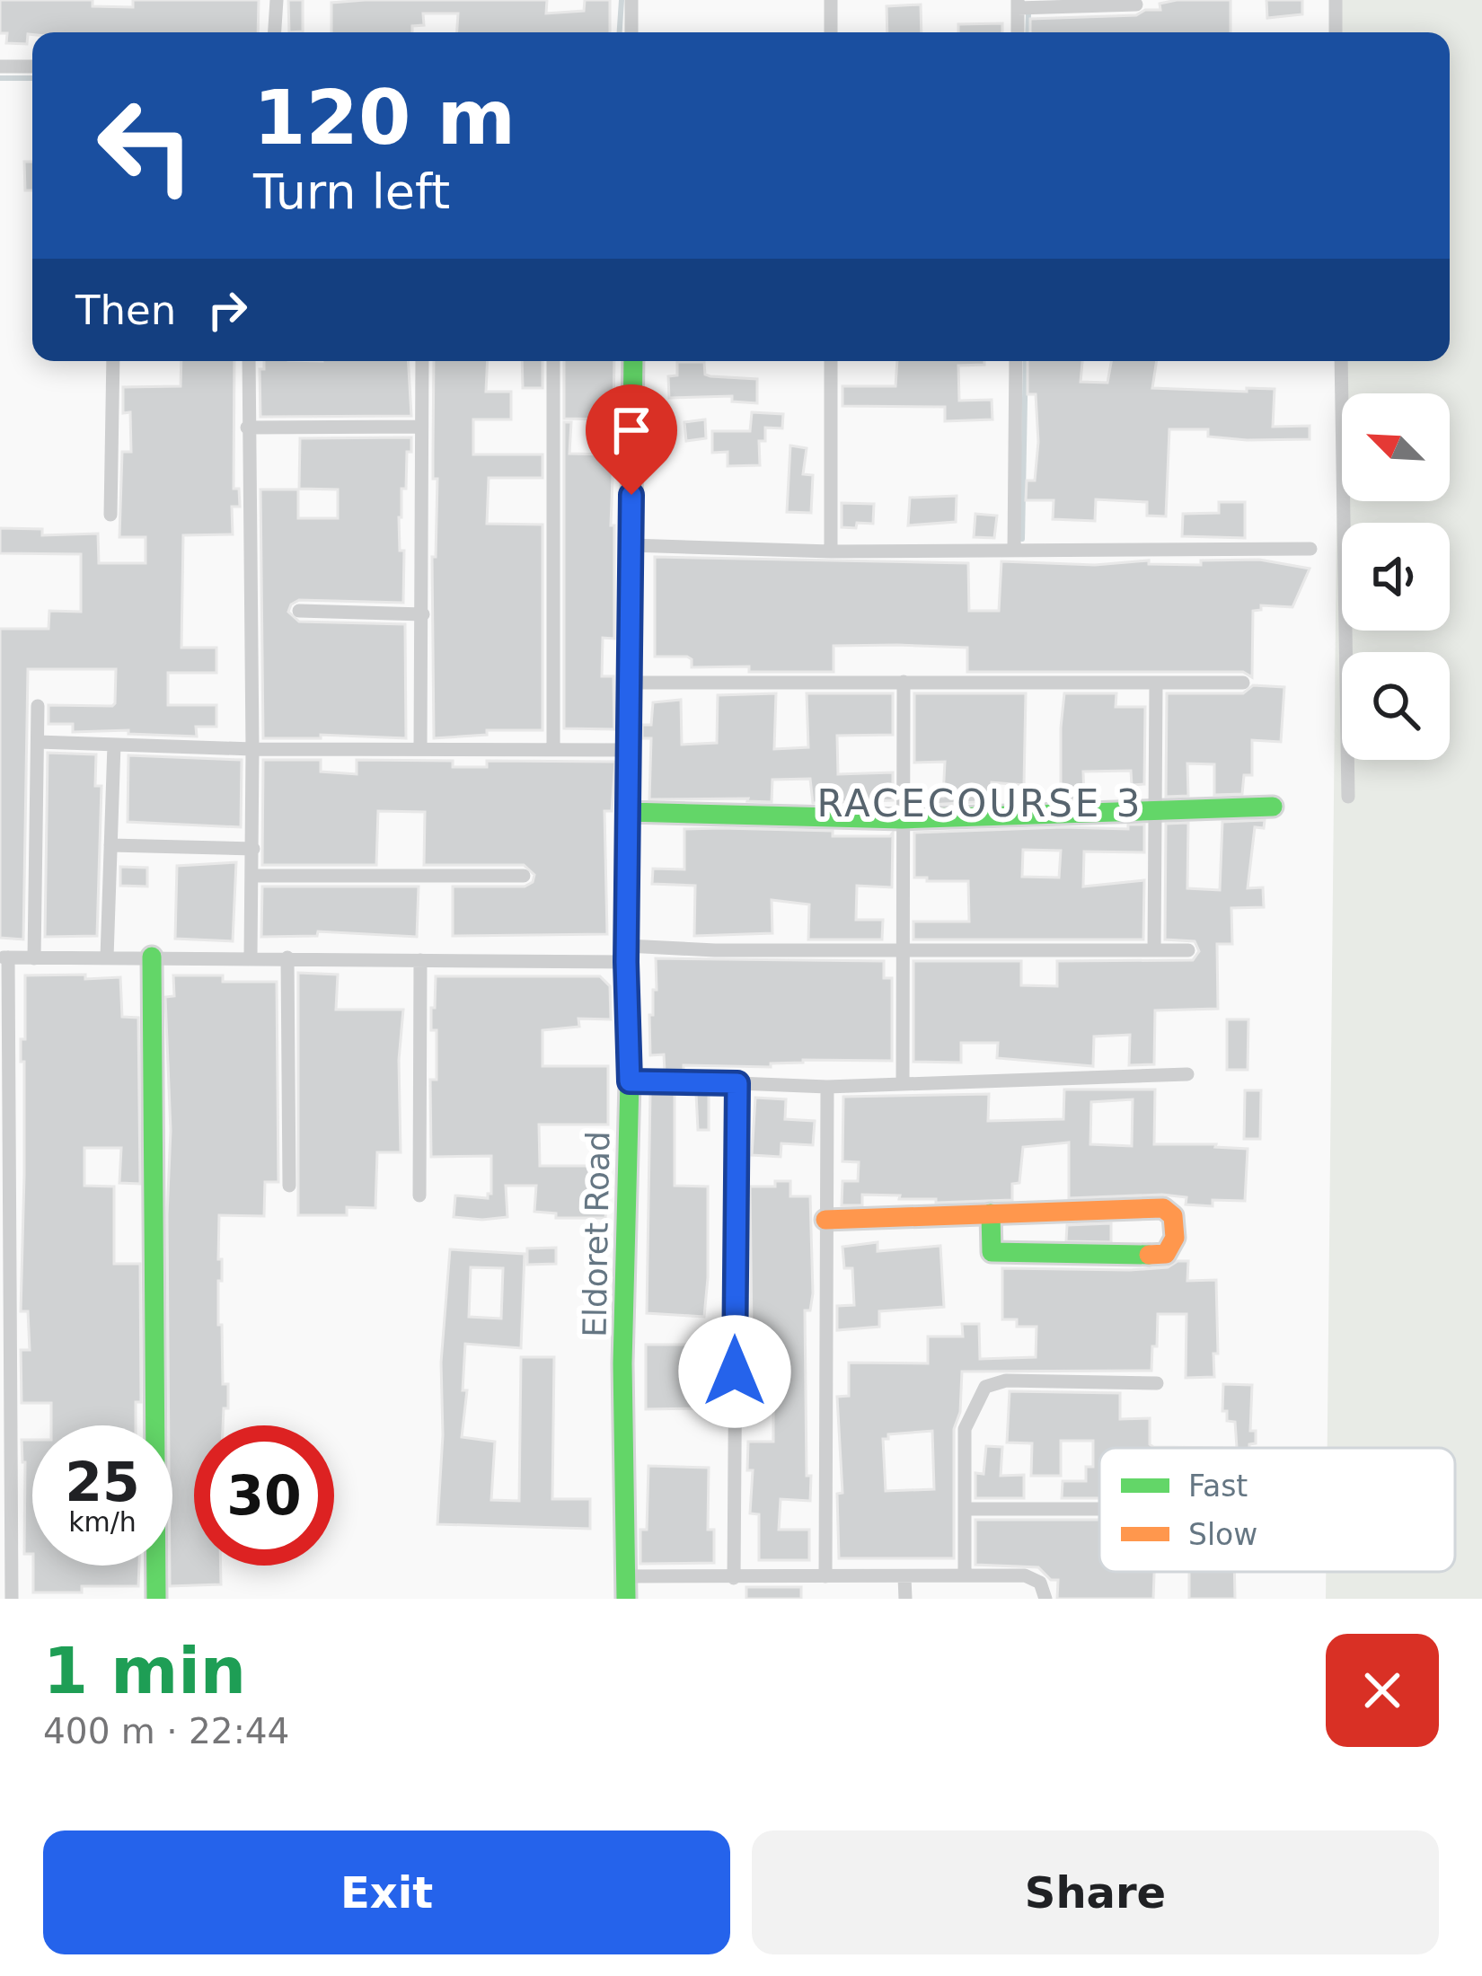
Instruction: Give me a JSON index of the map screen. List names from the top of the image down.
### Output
{
  "streets": {
    "street": ["Eldoret Road"]
  },
  "districts": ["RACECOURSE 3"],
  "legend": ["Fast", "Slow"],
  "north": "top left",
  "page": {
    "turn": ["120 m", "Turn left"],
    "then": "Then",
    "speed": "25 km/h",
    "limit": "30",
    "heading": ["1 min", "400 m · 22:44"],
    "buttons": ["Exit", "Share"]
  }
}
